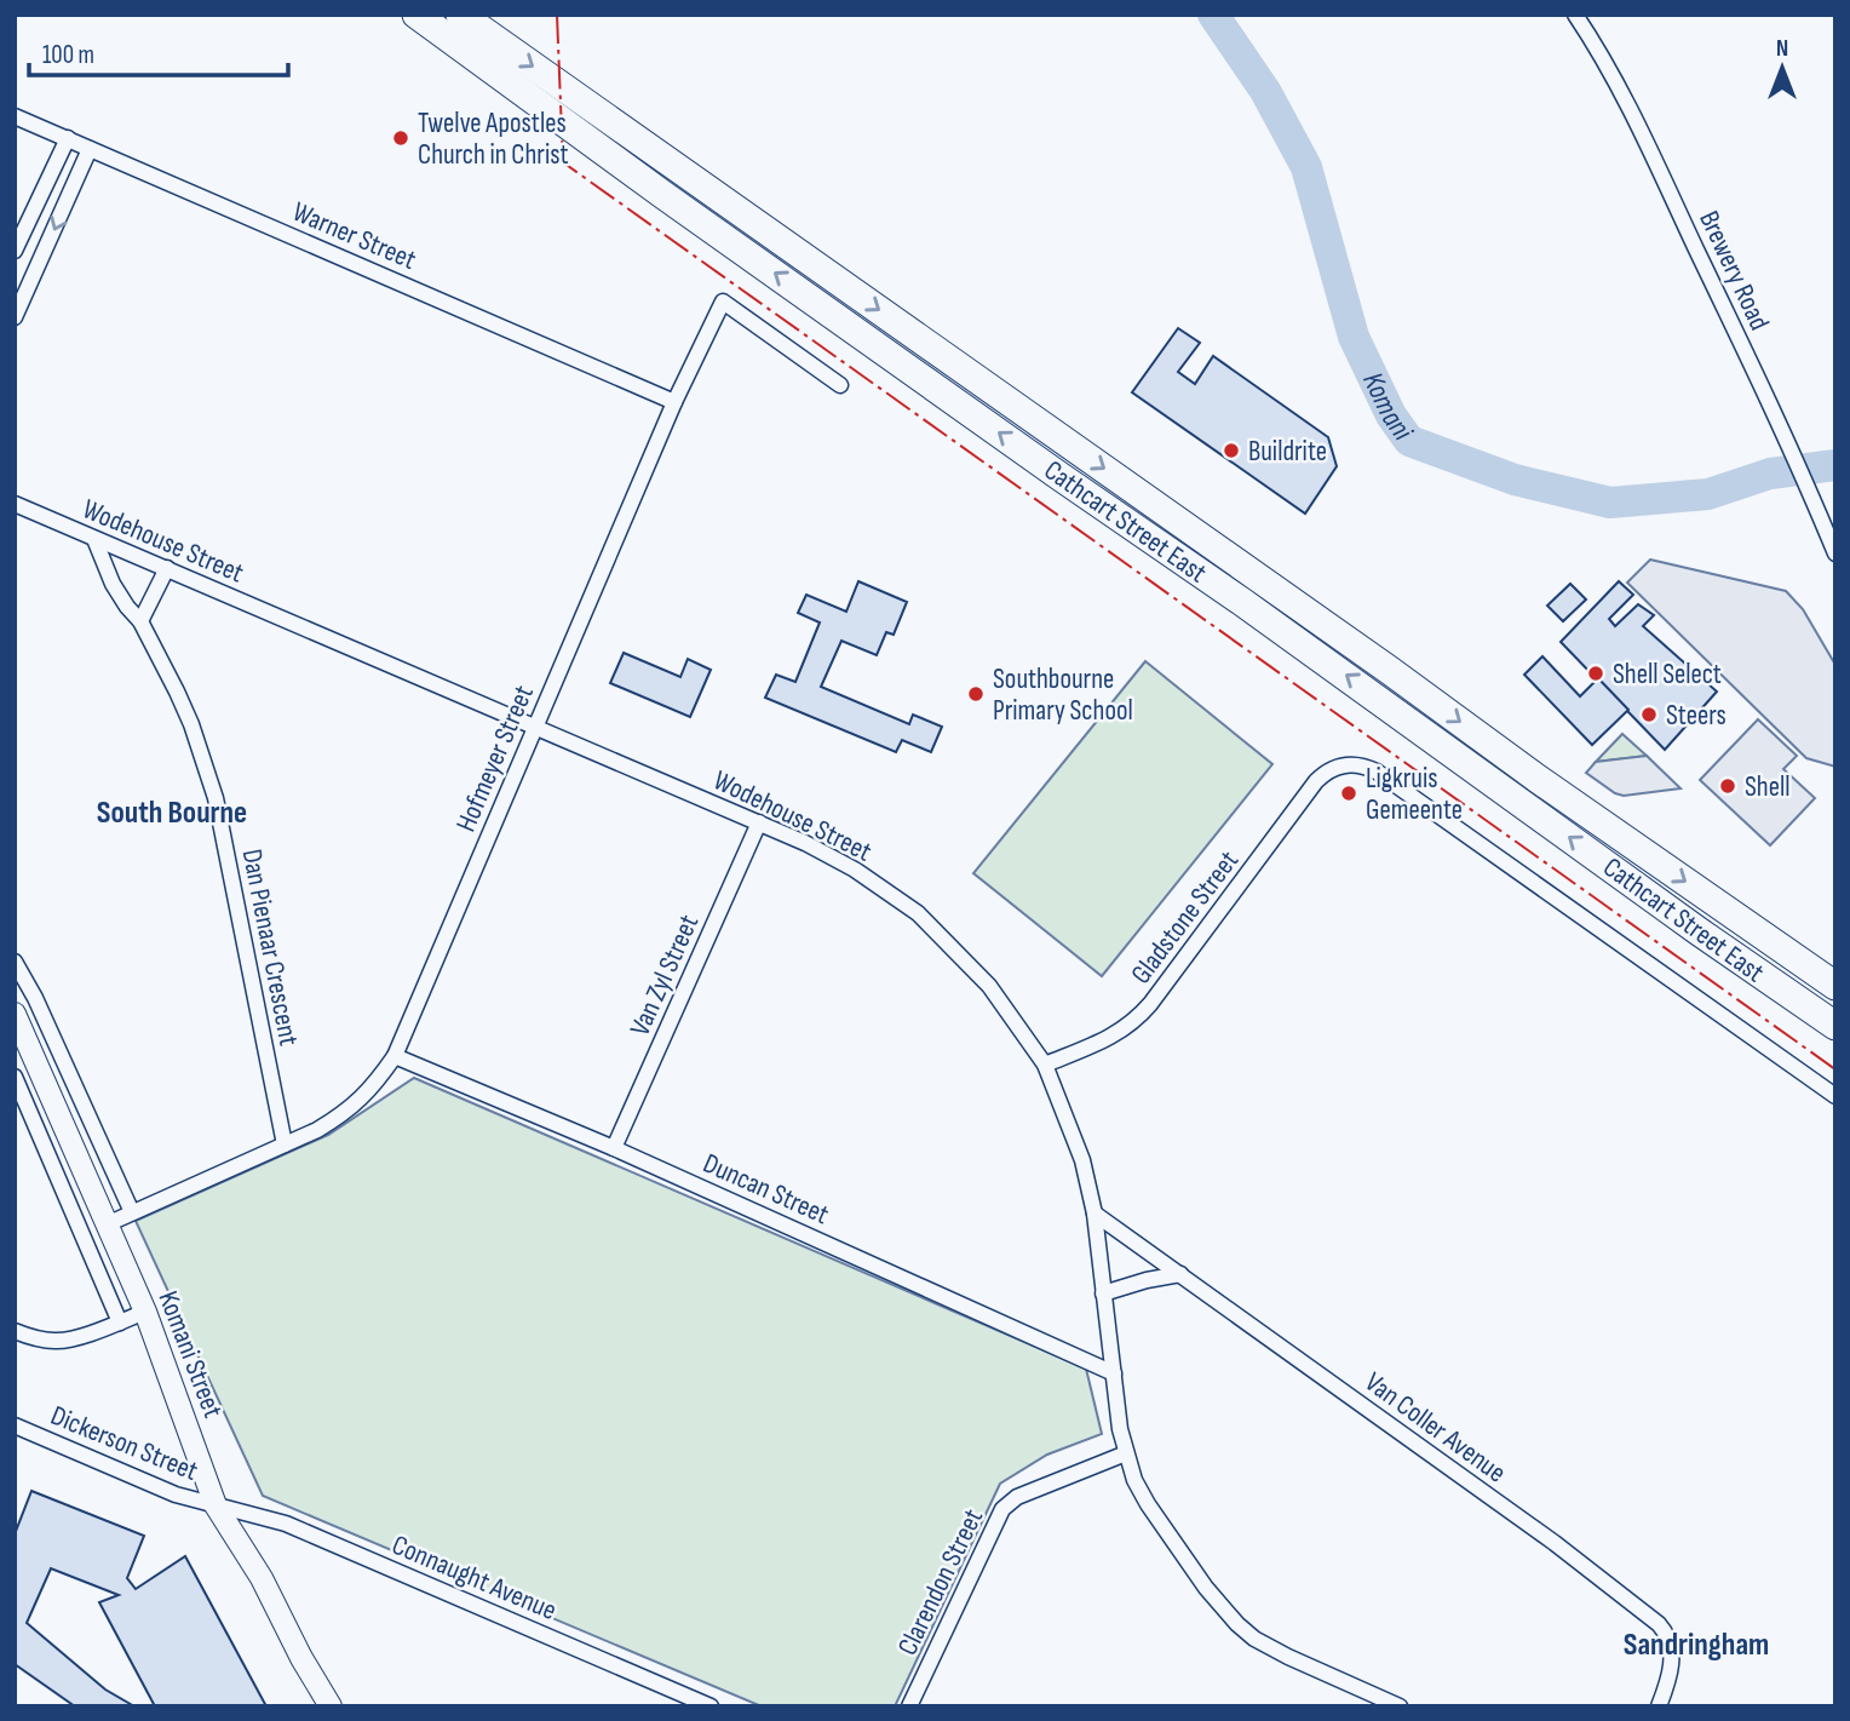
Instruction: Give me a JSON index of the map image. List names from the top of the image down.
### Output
{
  "streets": {
    "highway": ["Cathcart Street East"],
    "street": [
      "Warner Street",
      "Brewery Road",
      "Wodehouse Street",
      "Hofmeyer Street",
      "Gladstone Street",
      "Dan Pienaar Crescent",
      "Van Zyl Street",
      "Duncan Street",
      "Komani Street",
      "Van Coller Avenue",
      "Dickerson Street",
      "Connaught Avenue",
      "Clarendon Street"
    ]
  },
  "crossings": [
    ["Warner Street", "Hofmeyer Street"],
    ["Wodehouse Street", "Hofmeyer Street"],
    ["Wodehouse Street", "Gladstone Street"],
    ["Wodehouse Street", "Dan Pienaar Crescent"],
    ["Wodehouse Street", "Van Zyl Street"],
    ["Wodehouse Street", "Duncan Street"],
    ["Wodehouse Street", "Van Coller Avenue"],
    ["Wodehouse Street", "Clarendon Street"],
    ["Hofmeyer Street", "Dan Pienaar Crescent"],
    ["Hofmeyer Street", "Duncan Street"],
    ["Hofmeyer Street", "Komani Street"],
    ["Van Zyl Street", "Duncan Street"],
    ["Komani Street", "Dickerson Street"],
    ["Komani Street", "Connaught Avenue"],
    ["Dickerson Street", "Connaught Avenue"]
  ],
  "districts": ["South Bourne", "Sandringham"],
  "water": ["Komani"],
  "places": [
    "Twelve Apostles Church in Christ",
    "Buildrite",
    "Shell Select",
    "Southbourne Primary School",
    "Steers",
    "Shell",
    "Ligkruis Gemeente"
  ],
  "scale_bar": "100 m",
  "north": "top"
}
